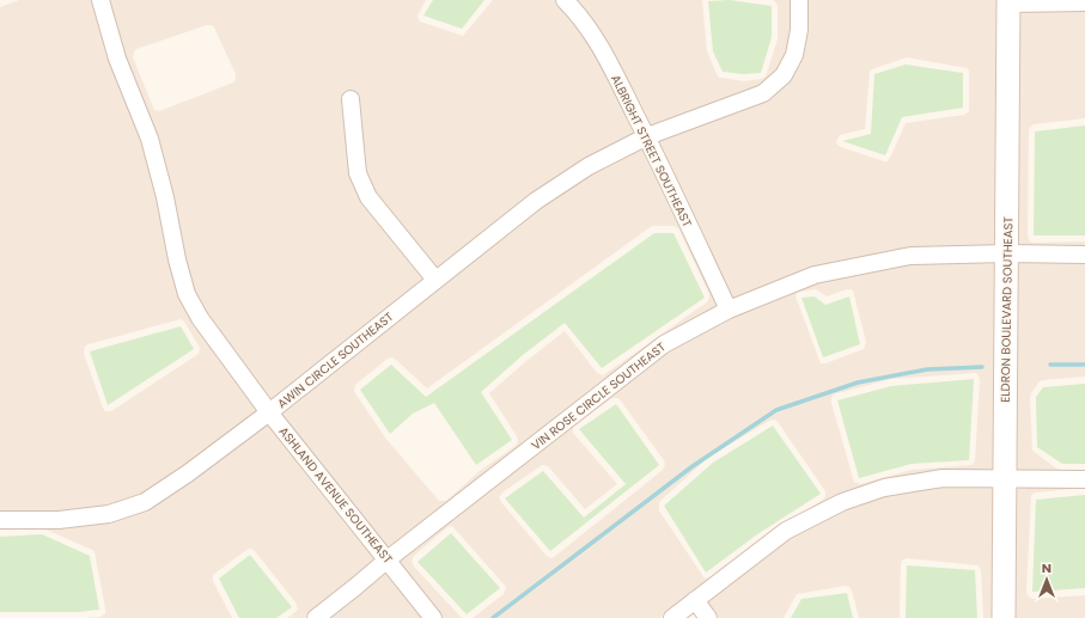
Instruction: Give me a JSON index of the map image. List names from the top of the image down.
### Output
{
  "streets": {
    "street": [
      "ALBRIGHT STREET SOUTHEAST",
      "ELDRON BOULEVARD SOUTHEAST",
      "AWIN CIRCLE SOUTHEAST",
      "VIN ROSE CIRCLE SOUTHEAST",
      "ASHLAND AVENUE SOUTHEAST"
    ]
  },
  "crossings": [
    ["ALBRIGHT STREET SOUTHEAST", "AWIN CIRCLE SOUTHEAST"],
    ["ALBRIGHT STREET SOUTHEAST", "VIN ROSE CIRCLE SOUTHEAST"],
    ["ELDRON BOULEVARD SOUTHEAST", "VIN ROSE CIRCLE SOUTHEAST"],
    ["AWIN CIRCLE SOUTHEAST", "ASHLAND AVENUE SOUTHEAST"],
    ["VIN ROSE CIRCLE SOUTHEAST", "ASHLAND AVENUE SOUTHEAST"]
  ],
  "north": "top"
}
